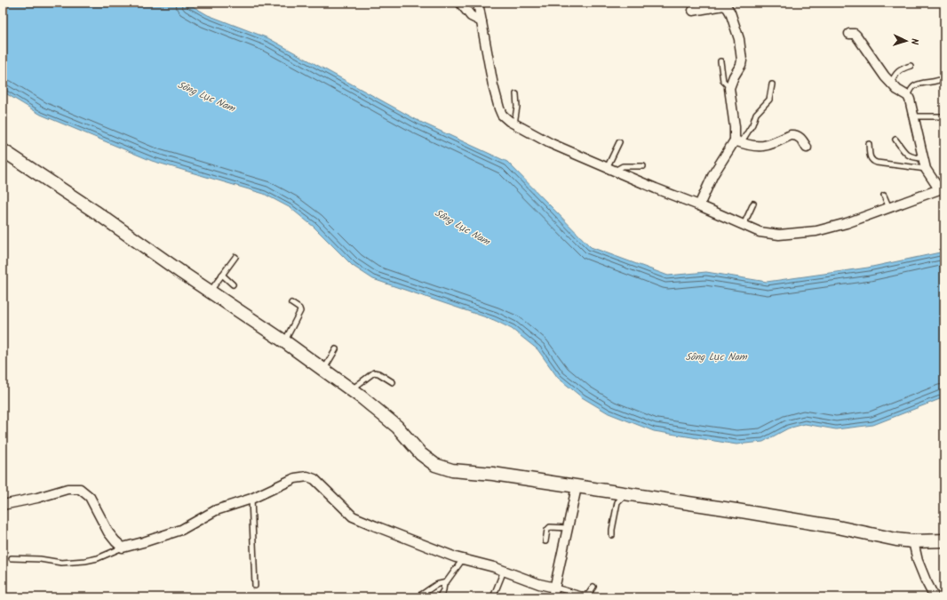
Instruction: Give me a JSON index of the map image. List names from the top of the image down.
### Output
{
  "water": ["Sông Lục Nam"],
  "north": "right"
}
